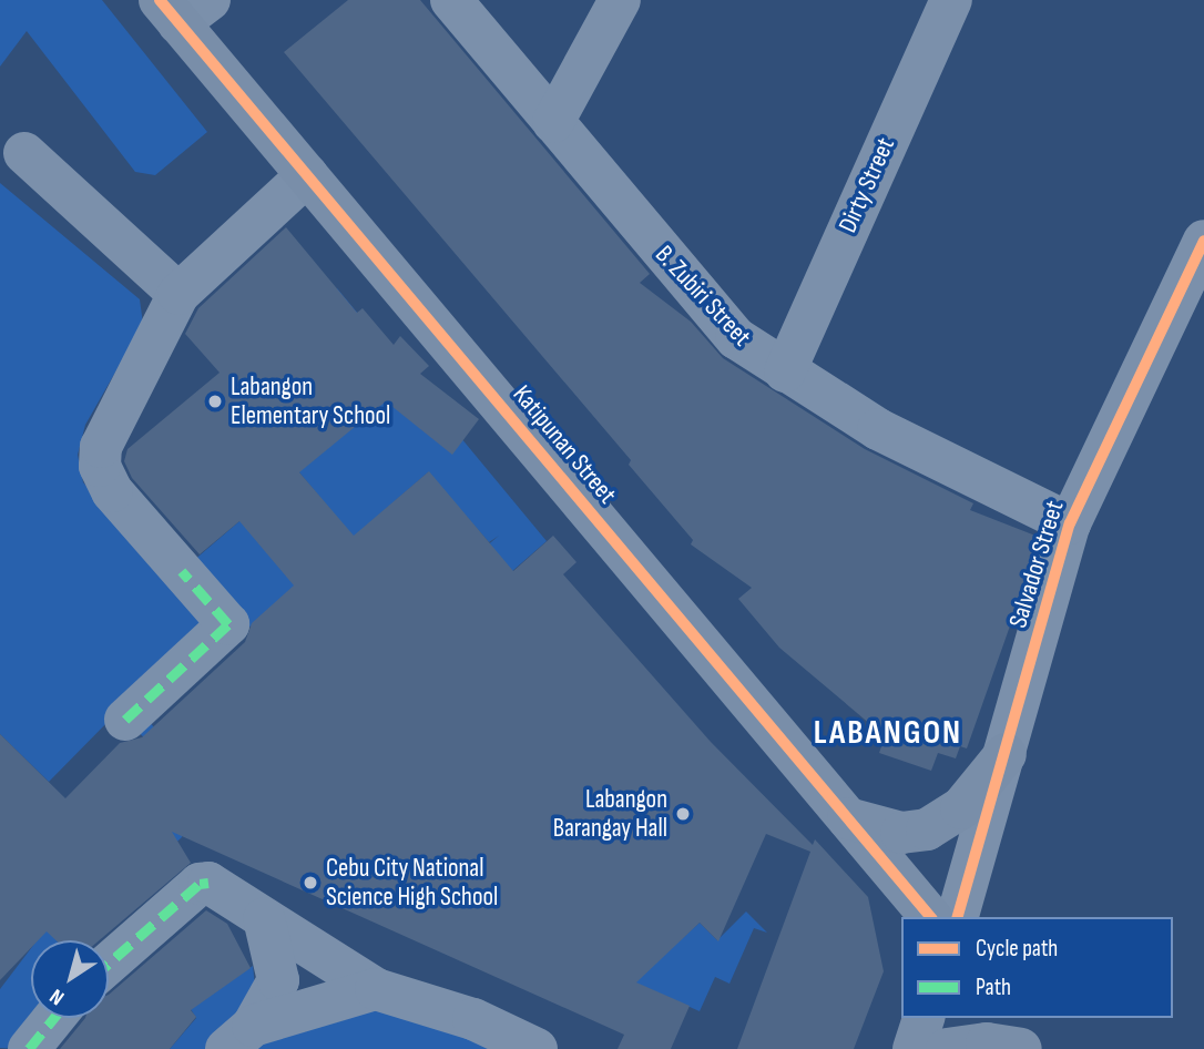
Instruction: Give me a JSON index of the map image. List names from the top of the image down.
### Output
{
  "streets": {
    "main road": ["Katipunan Street"],
    "street": ["Dirty Street", "B. Zubiri Street", "Salvador Street"]
  },
  "crossings": [
    ["Dirty Street", "B. Zubiri Street"],
    ["B. Zubiri Street", "Salvador Street"]
  ],
  "districts": ["LABANGON"],
  "places": ["Labangon Elementary School", "Labangon Barangay Hall", "Cebu City National Science High School"],
  "legend": ["Cycle path", "Path"],
  "north": "bottom left"
}
